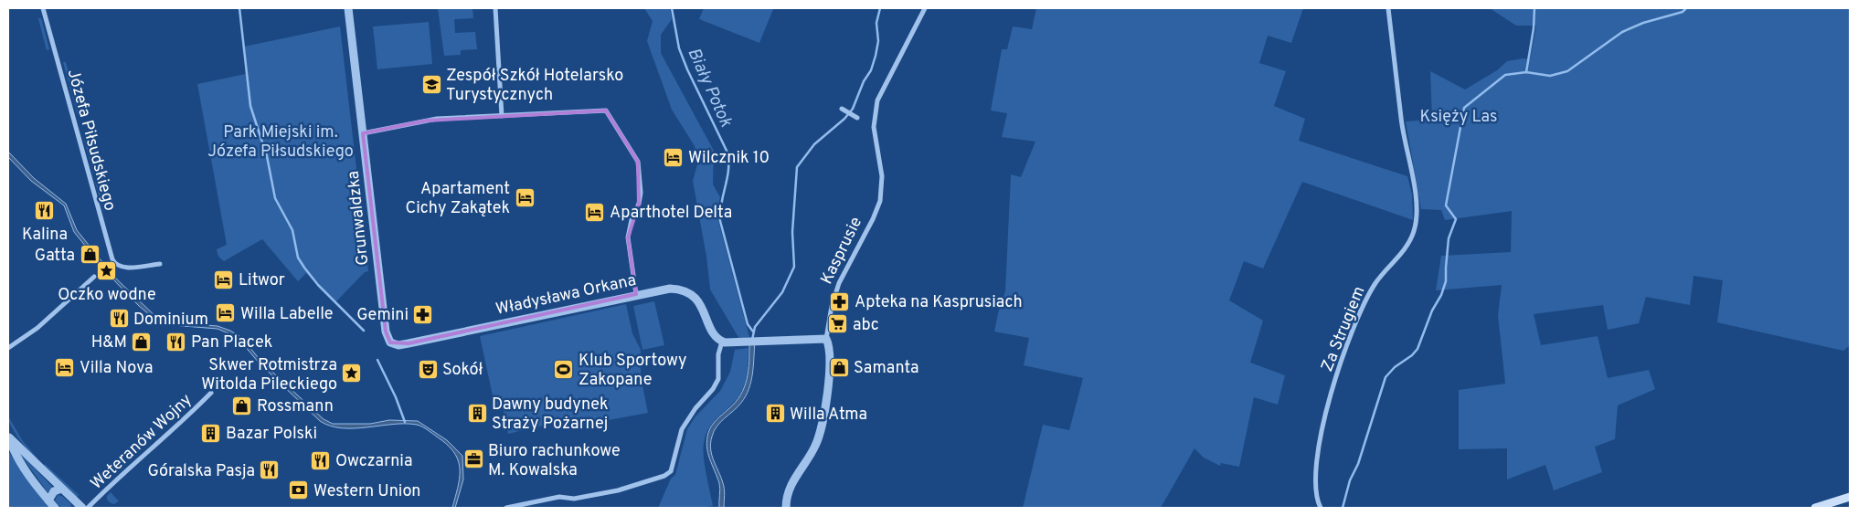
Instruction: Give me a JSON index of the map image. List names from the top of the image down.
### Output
{
  "streets": {
    "street": [
      "Józefa Piłsudskiego",
      "Grunwaldzka",
      "Kasprusie",
      "Władysława Orkana",
      "Za Strugiem",
      "Weteranów Wojny"
    ]
  },
  "crossings": [
    ["Grunwaldzka", "Władysława Orkana"]
  ],
  "water": ["Biały Potok"],
  "parks": ["Księży Las", "Park Miejski im. Józefa Piłsudskiego"],
  "places": {
    "school or university": ["Zespół Szkół Hotelarsko Turystycznych"],
    "hotel": [
      "Wilcznik 10",
      "Apartament Cichy Zakątek",
      "Aparthotel Delta",
      "Litwor",
      "Willa Labelle",
      "Villa Nova"
    ],
    "restaurant": [
      "Kalina",
      "Dominium",
      "Pan Placek",
      "Owczarnia",
      "Góralska Pasja"
    ],
    "shop": [
      "Gatta",
      "H&M",
      "Samanta",
      "Rossmann"
    ],
    "place": ["Oczko wodne", "Skwer Rotmistrza Witolda Pileckiego"],
    "pharmacy": ["Apteka na Kasprusiach", "Gemini"],
    "supermarket": ["abc"],
    "theatre": ["Sokół"],
    "sports": ["Klub Sportowy Zakopane"],
    "building": ["Dawny budynek Straży Pożarnej", "Willa Atma", "Bazar Polski"],
    "office": ["Biuro rachunkowe M. Kowalska"],
    "bank": ["Western Union"]
  }
}
